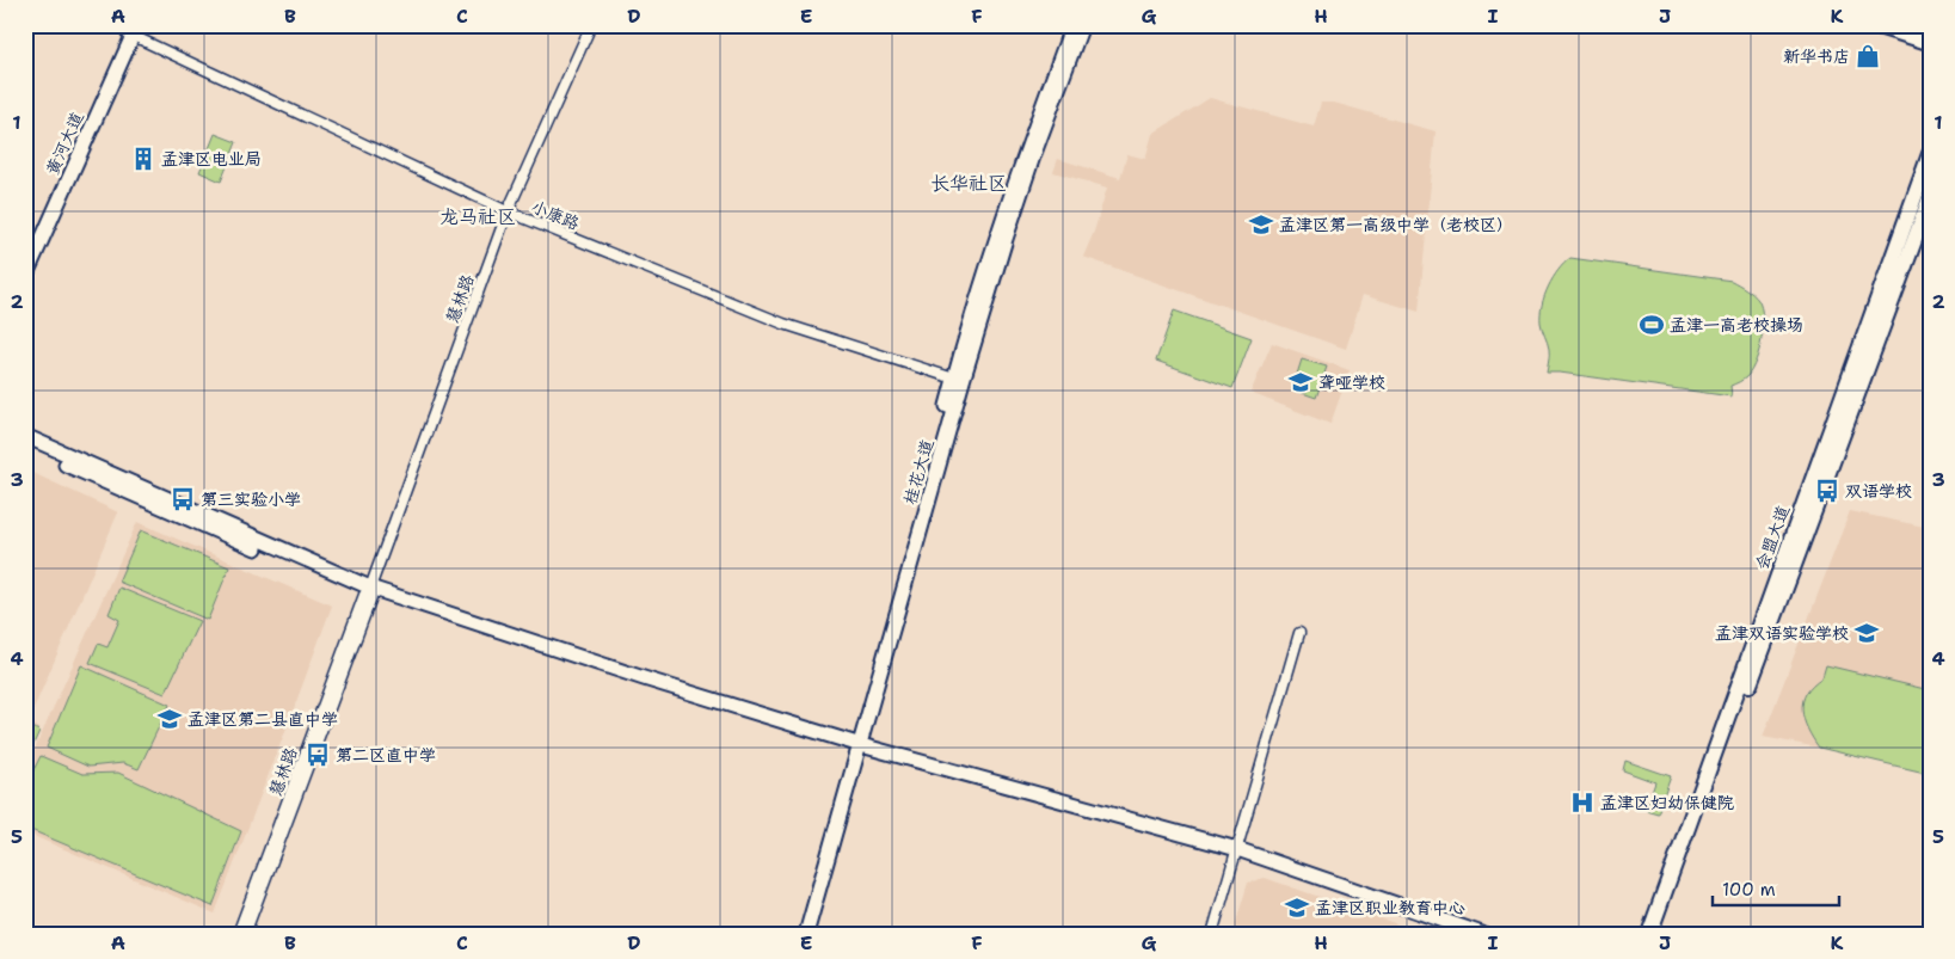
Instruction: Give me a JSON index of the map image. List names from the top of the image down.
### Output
{
  "streets": {
    "main road": ["黄河大道", "桂花大道", "会盟大道"],
    "street": ["小康路", "慧林路"]
  },
  "crossings": [
    ["黄河大道", "小康路"],
    ["小康路", "慧林路"],
    ["小康路", "桂花大道"]
  ],
  "districts": ["长华社区", "龙马社区"],
  "places": {
    "shop": ["新华书店"],
    "building": ["孟津区电业局"],
    "school or university": [
      "孟津区第一高级中学（老校区）",
      "聋哑学校",
      "孟津双语实验学校",
      "孟津区第二县直中学",
      "孟津区职业教育中心"
    ],
    "sports": ["孟津一高老校操场"],
    "bus stop": ["双语学校", "第三实验小学", "第二区直中学"],
    "hospital": ["孟津区妇幼保健院"]
  },
  "scale_bar": "100 m",
  "grid": {
    "columns": [
      "A",
      "B",
      "C",
      "D",
      "E",
      "F",
      "G",
      "H",
      "I",
      "J",
      "K"
    ],
    "rows": [
      "1",
      "2",
      "3",
      "4",
      "5"
    ]
  }
}
